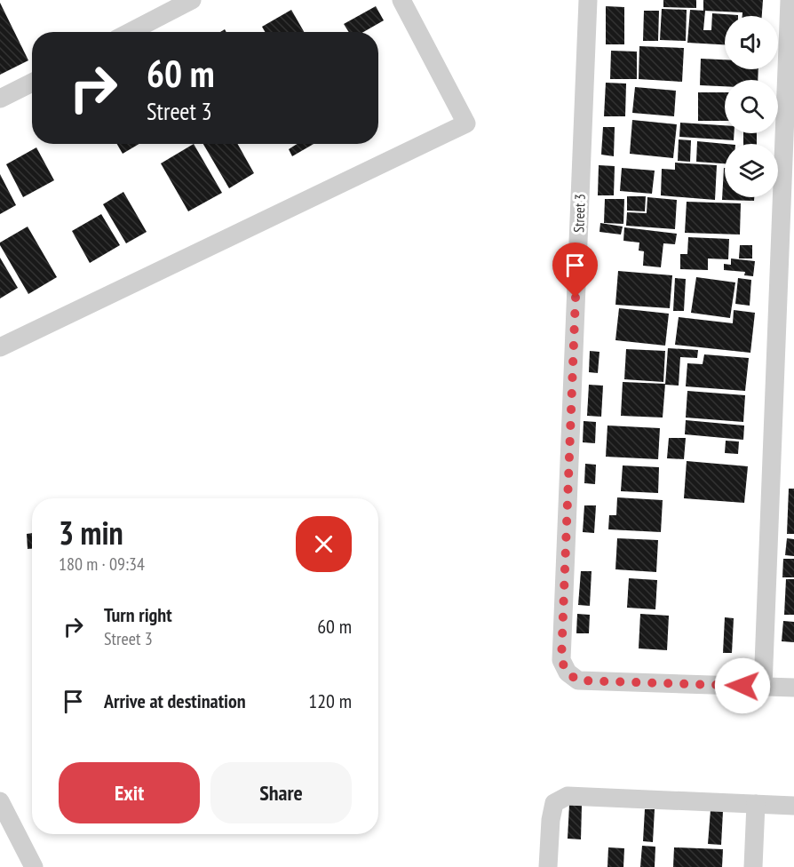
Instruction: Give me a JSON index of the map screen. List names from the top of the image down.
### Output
{
  "page": {
    "turn": ["60 m", "Street 3"],
    "heading": ["3 min", "180 m · 09:34"],
    "list": [
      {
        "name": "Turn right",
        "note": "Street 3",
        "value": "60 m"
      },
      {
        "name": "Arrive at destination",
        "value": "120 m"
      }
    ],
    "buttons": ["Exit", "Share"]
  }
}
